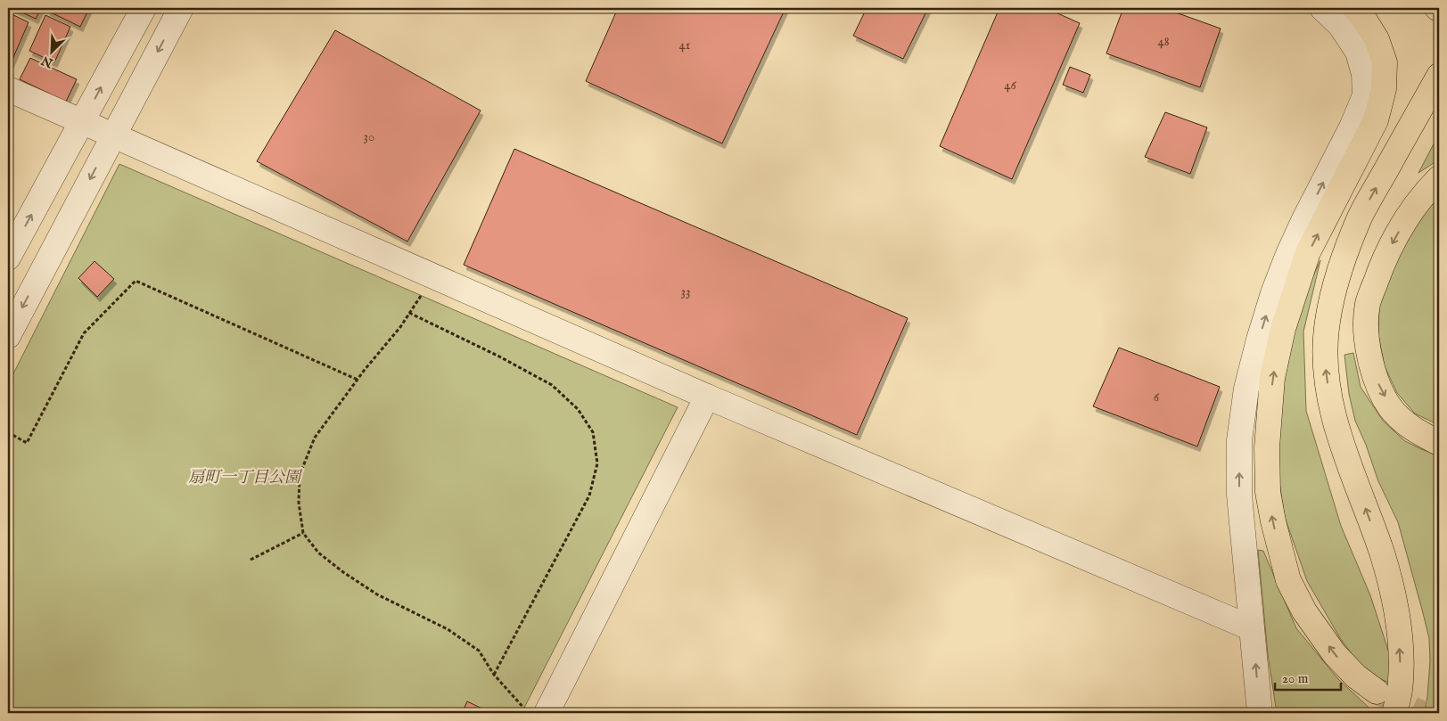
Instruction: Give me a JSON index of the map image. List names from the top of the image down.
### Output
{
  "parks": ["扇町一丁目公園"],
  "house_numbers": [
    "48",
    "41",
    "46",
    "30",
    "33",
    "6"
  ],
  "scale_bar": "20 m",
  "north": "bottom left"
}
